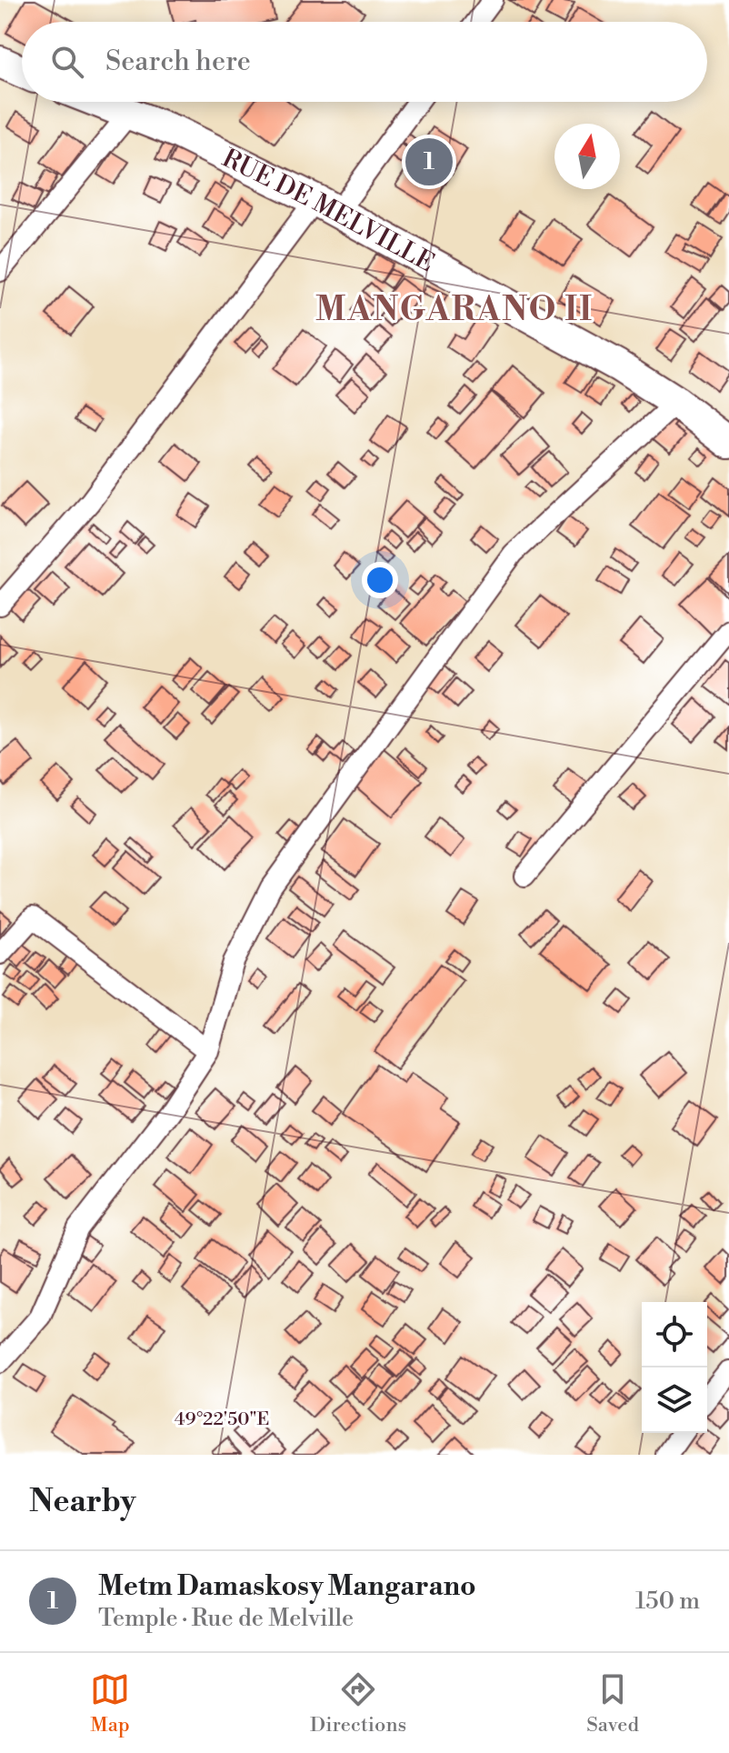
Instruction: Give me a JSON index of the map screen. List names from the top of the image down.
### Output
{
  "streets": {
    "main road": ["RUE DE MELVILLE"]
  },
  "districts": ["MANGARANO II"],
  "north": "top",
  "page": {
    "search": "Search here",
    "pins": "1",
    "heading": "Nearby",
    "list": [
      {
        "mark": "1",
        "name": "Metm Damaskosy Mangarano",
        "note": "Temple · Rue de Melville",
        "value": "150 m"
      }
    ],
    "nav": ["Map", "Directions", "Saved"]
  },
  "coordinates": ["49°22'50\"E"]
}
